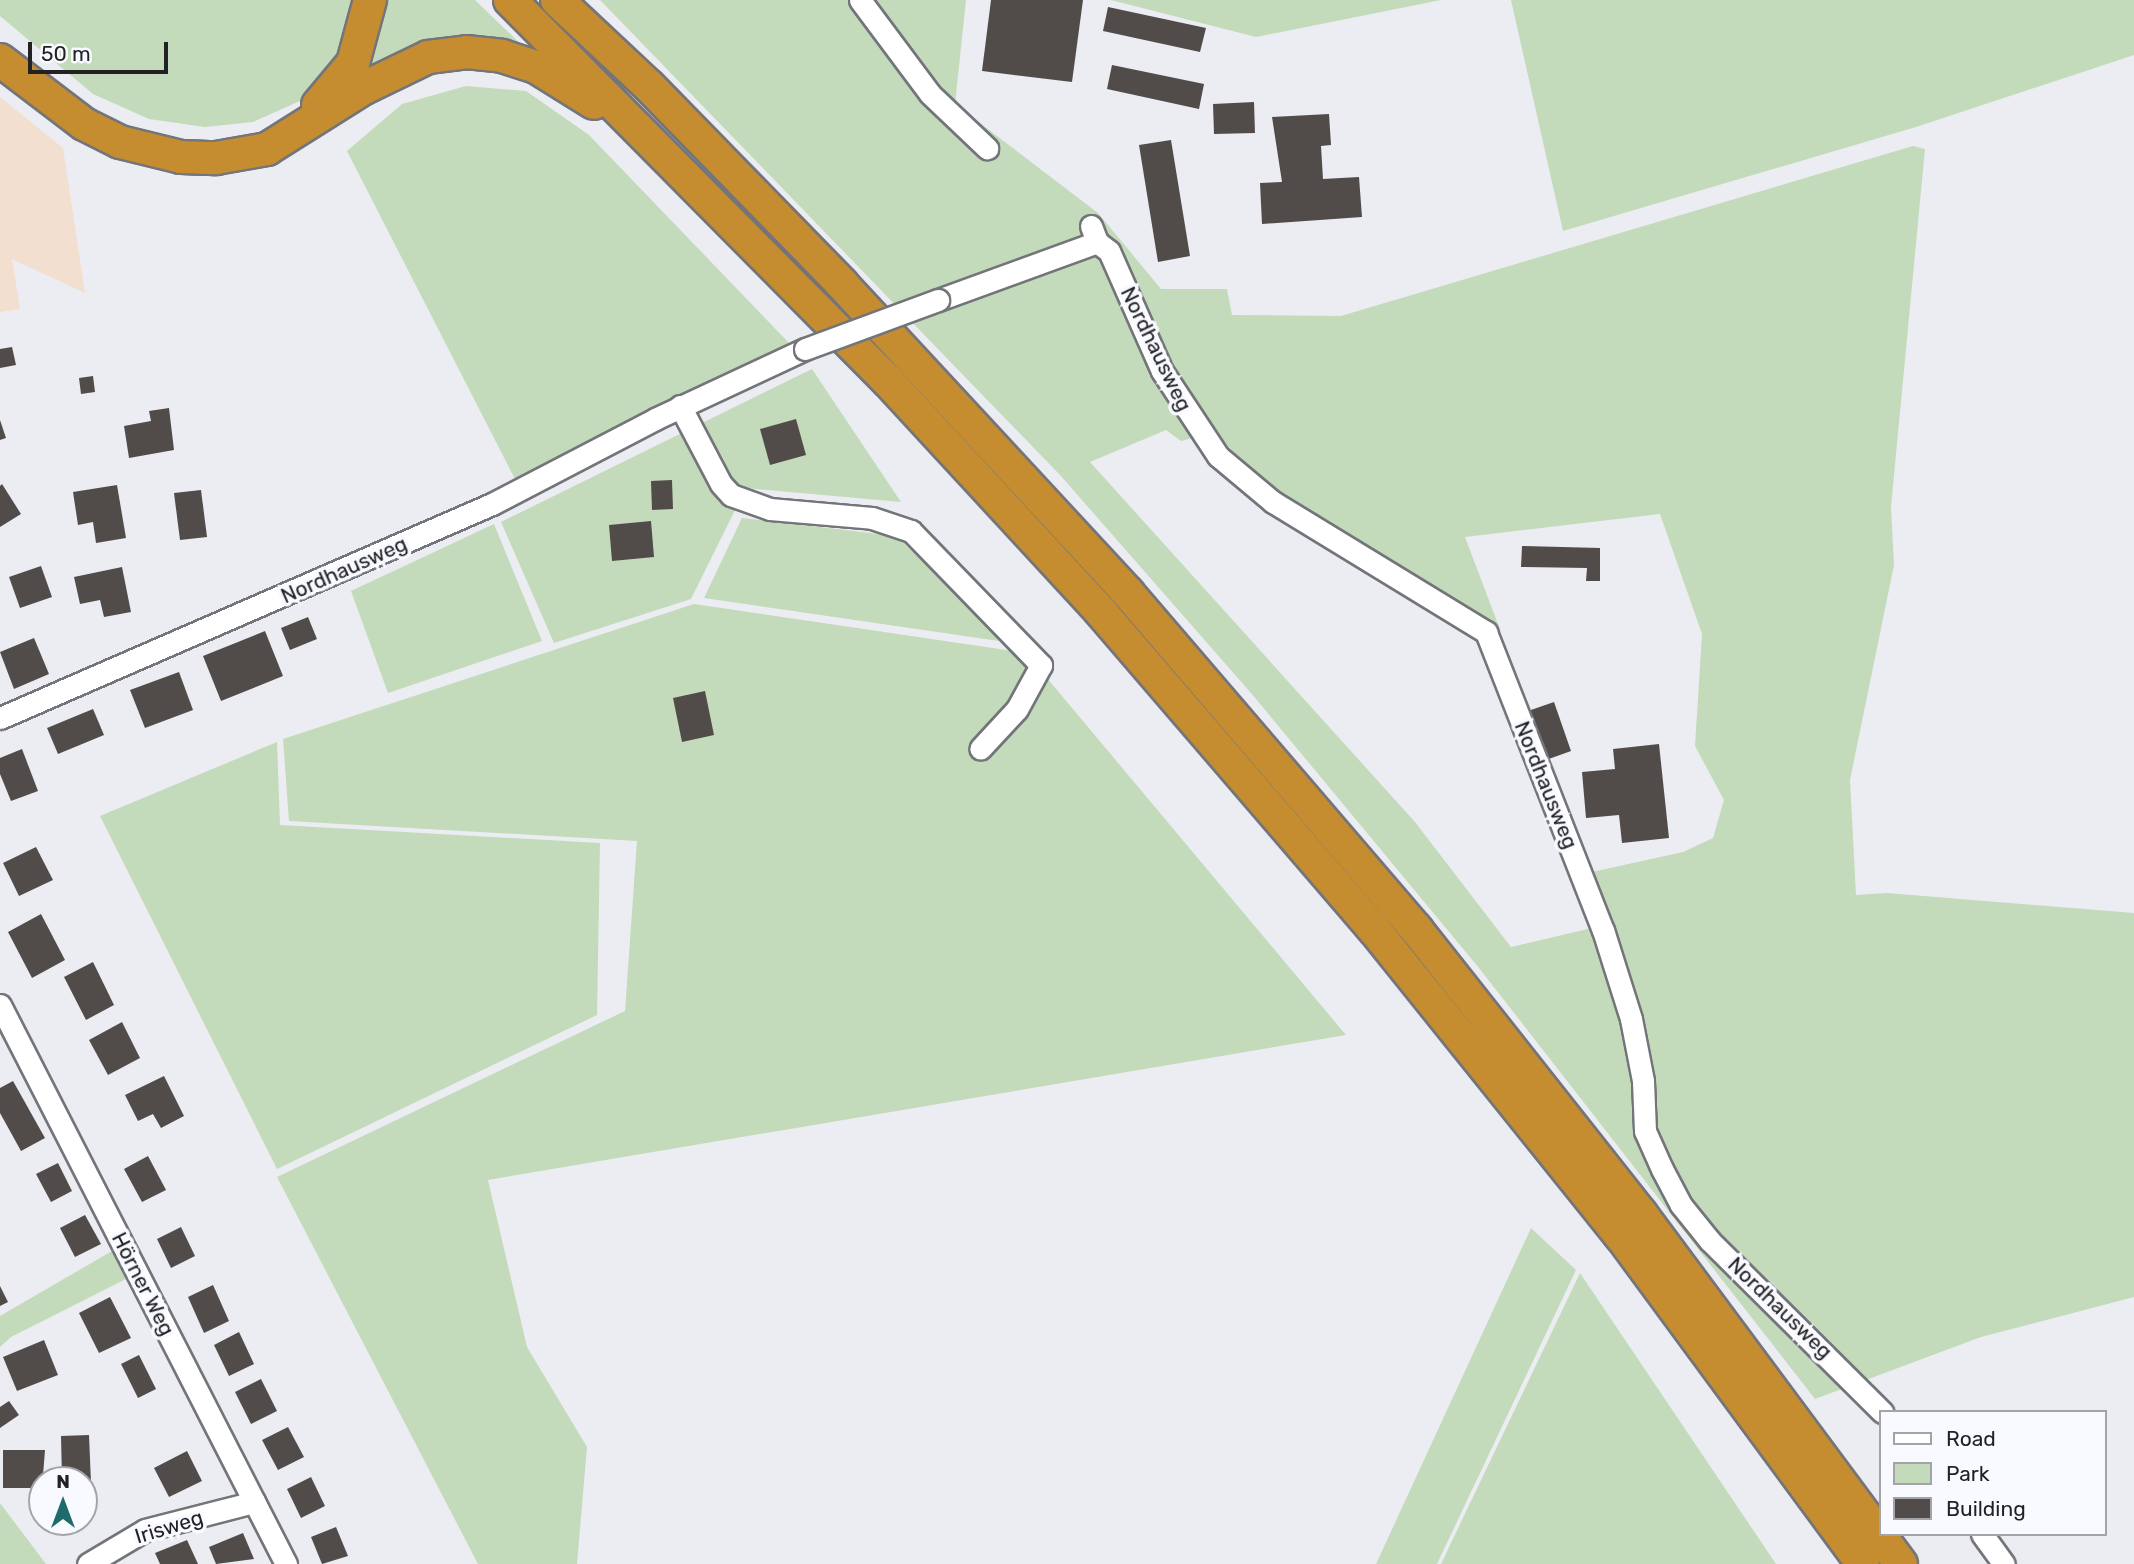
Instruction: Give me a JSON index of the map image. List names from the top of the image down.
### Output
{
  "streets": {
    "street": ["Nordhausweg", "Hörner Weg", "Irisweg"]
  },
  "crossings": [
    ["Hörner Weg", "Irisweg"]
  ],
  "legend": ["Road", "Park", "Building"],
  "scale_bar": "50 m",
  "north": "top"
}
